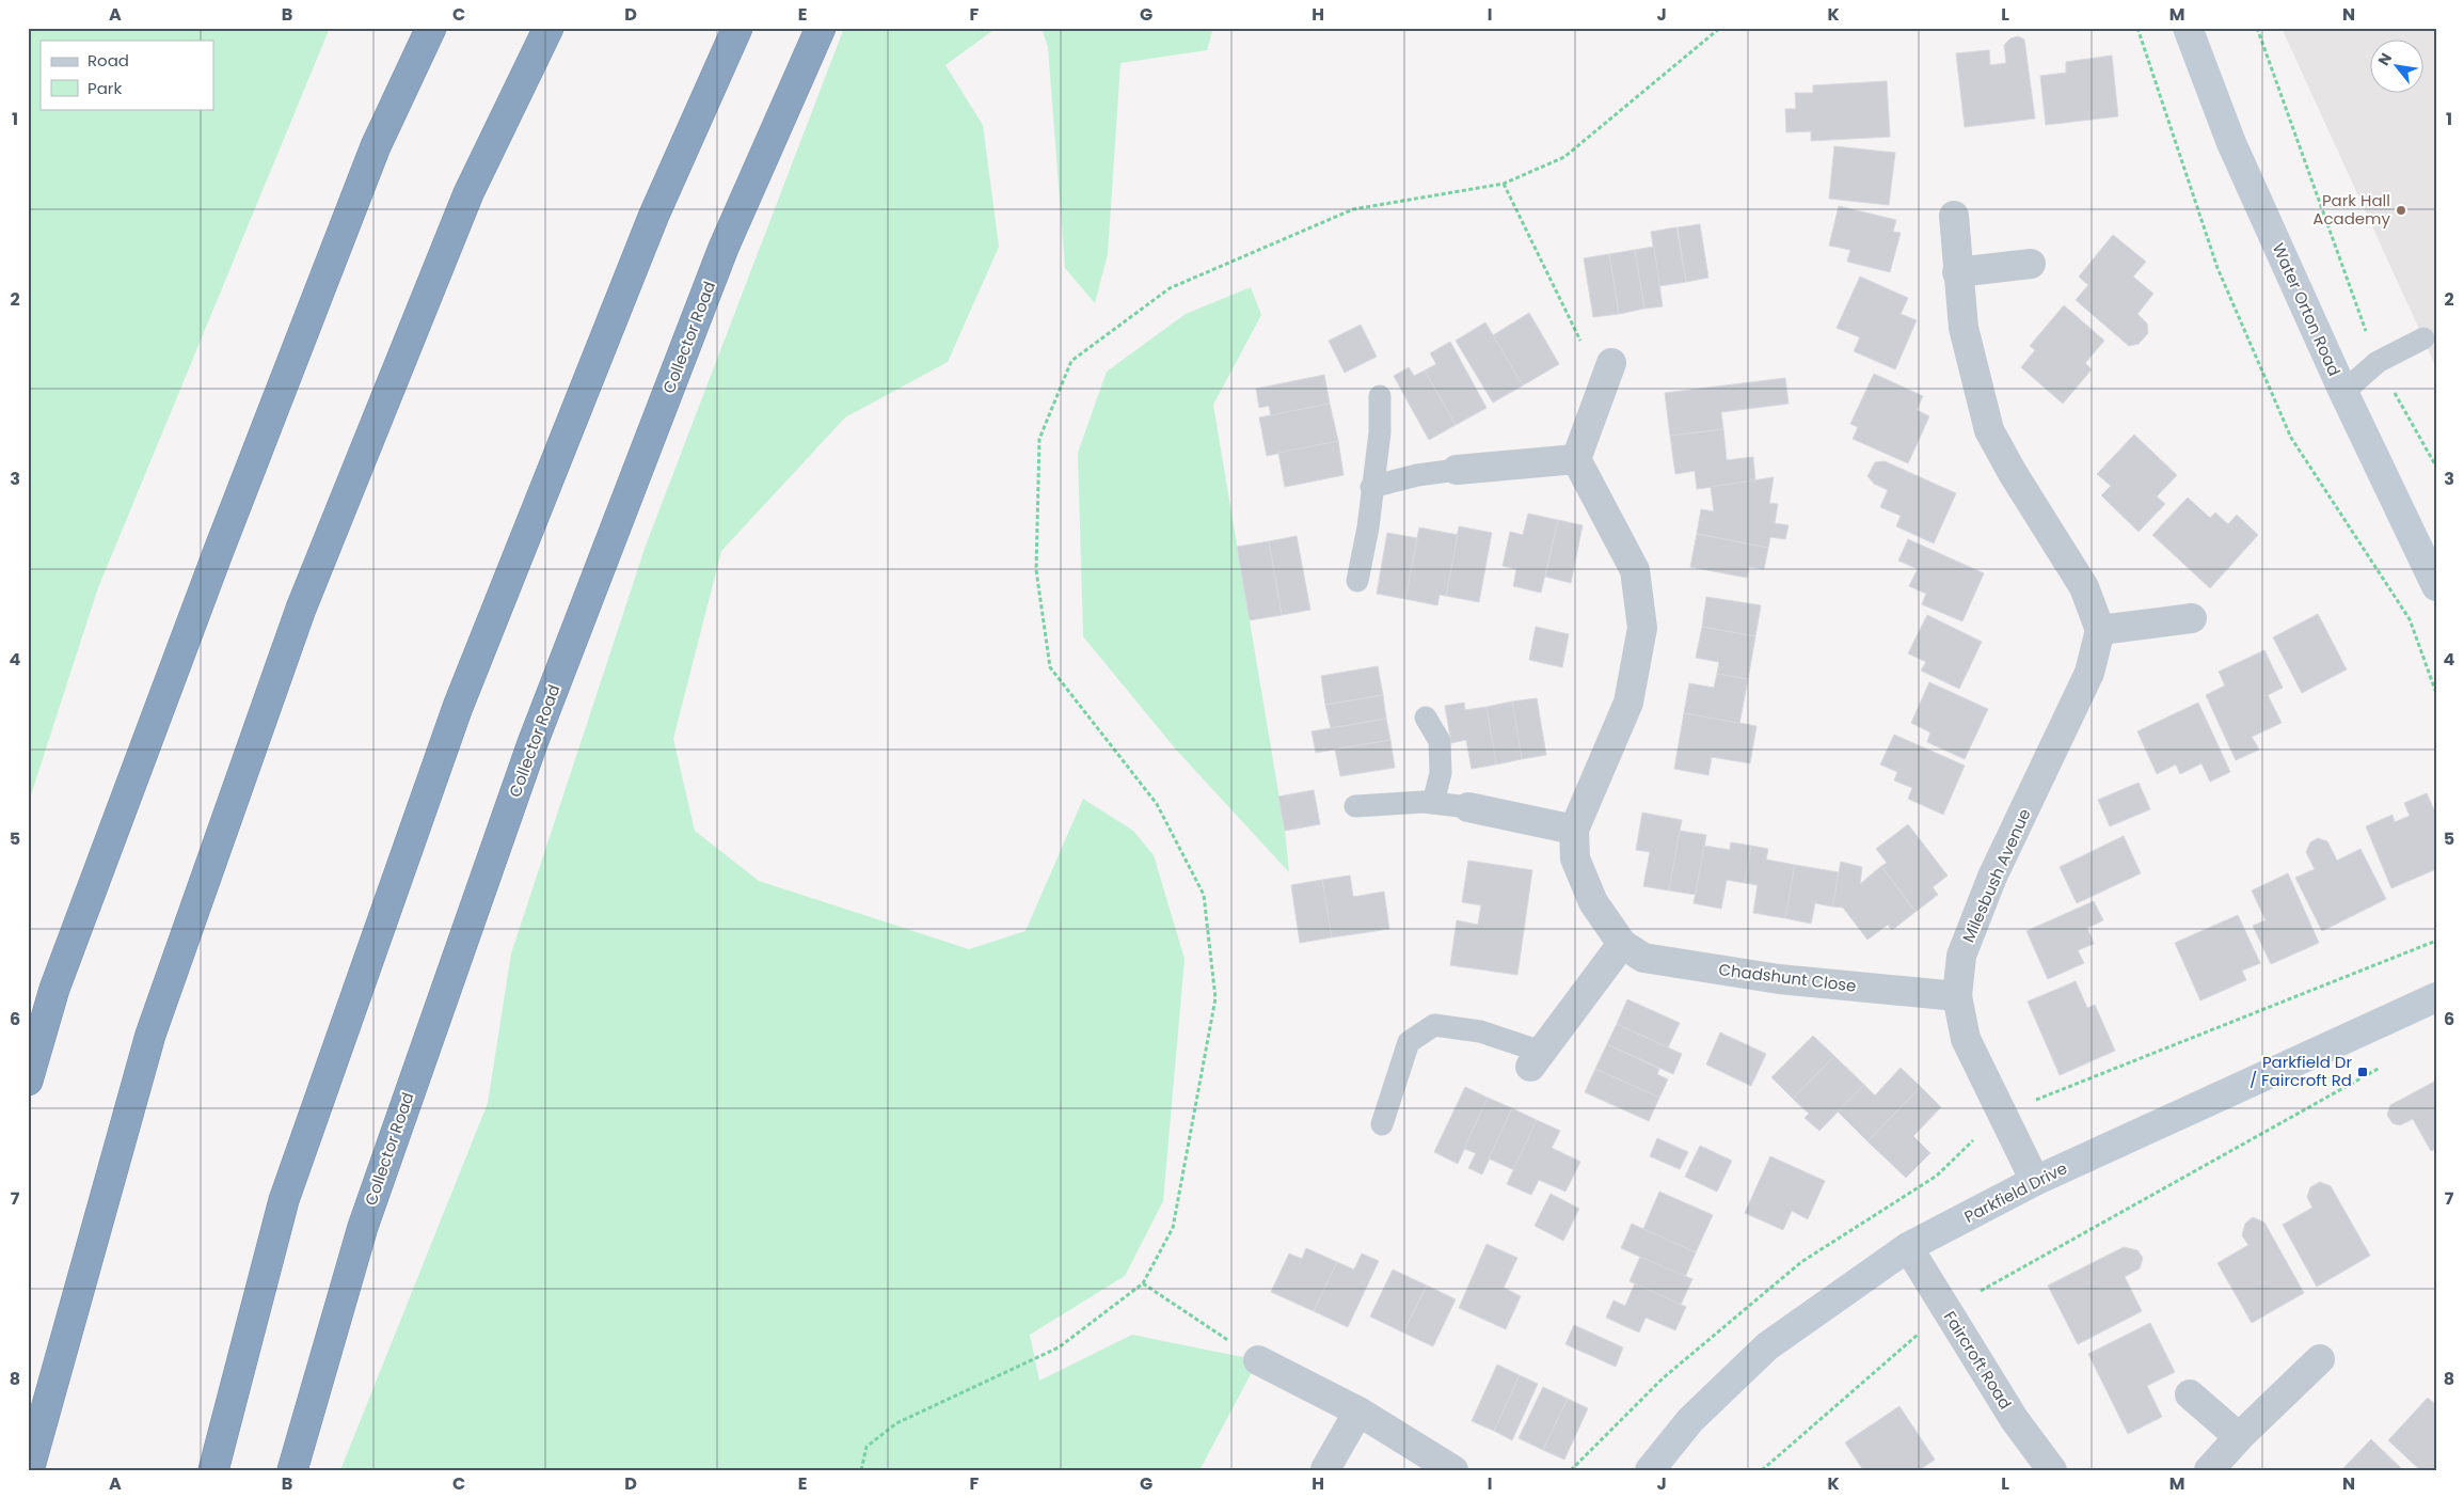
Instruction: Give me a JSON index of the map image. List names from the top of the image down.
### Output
{
  "streets": {
    "highway": ["Collector Road"],
    "street": [
      "Water Orton Road",
      "Milesbush Avenue",
      "Chadshunt Close",
      "Parkfield Drive",
      "Faircroft Road"
    ]
  },
  "crossings": [
    ["Milesbush Avenue", "Chadshunt Close"],
    ["Milesbush Avenue", "Parkfield Drive"],
    ["Parkfield Drive", "Faircroft Road"]
  ],
  "places": {
    "other": ["Park Hall Academy"],
    "transit": ["Parkfield Dr / Faircroft Rd"]
  },
  "legend": ["Road", "Park"],
  "north": "top left",
  "grid": {
    "columns": [
      "A",
      "B",
      "C",
      "D",
      "E",
      "F",
      "G",
      "H",
      "I",
      "J",
      "K",
      "L",
      "M",
      "N"
    ],
    "rows": [
      "1",
      "2",
      "3",
      "4",
      "5",
      "6",
      "7",
      "8"
    ]
  }
}
